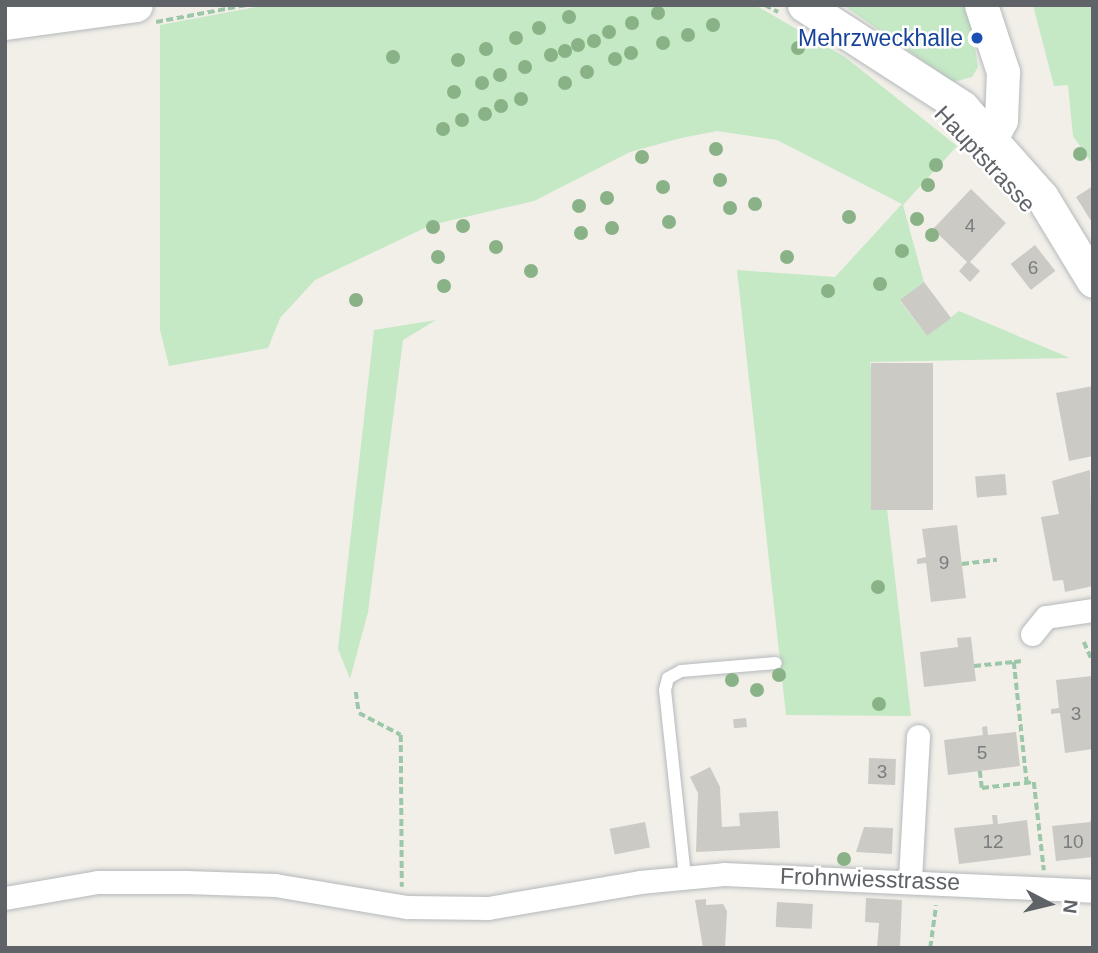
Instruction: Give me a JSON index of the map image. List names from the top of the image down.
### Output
{
  "streets": {
    "main road": ["Hauptstrasse"],
    "street": ["Frohnwiesstrasse"]
  },
  "places": ["Mehrzweckhalle"],
  "house_numbers": [
    "4",
    "6",
    "9",
    "3",
    "5",
    "3",
    "12",
    "10"
  ],
  "north": "right"
}
